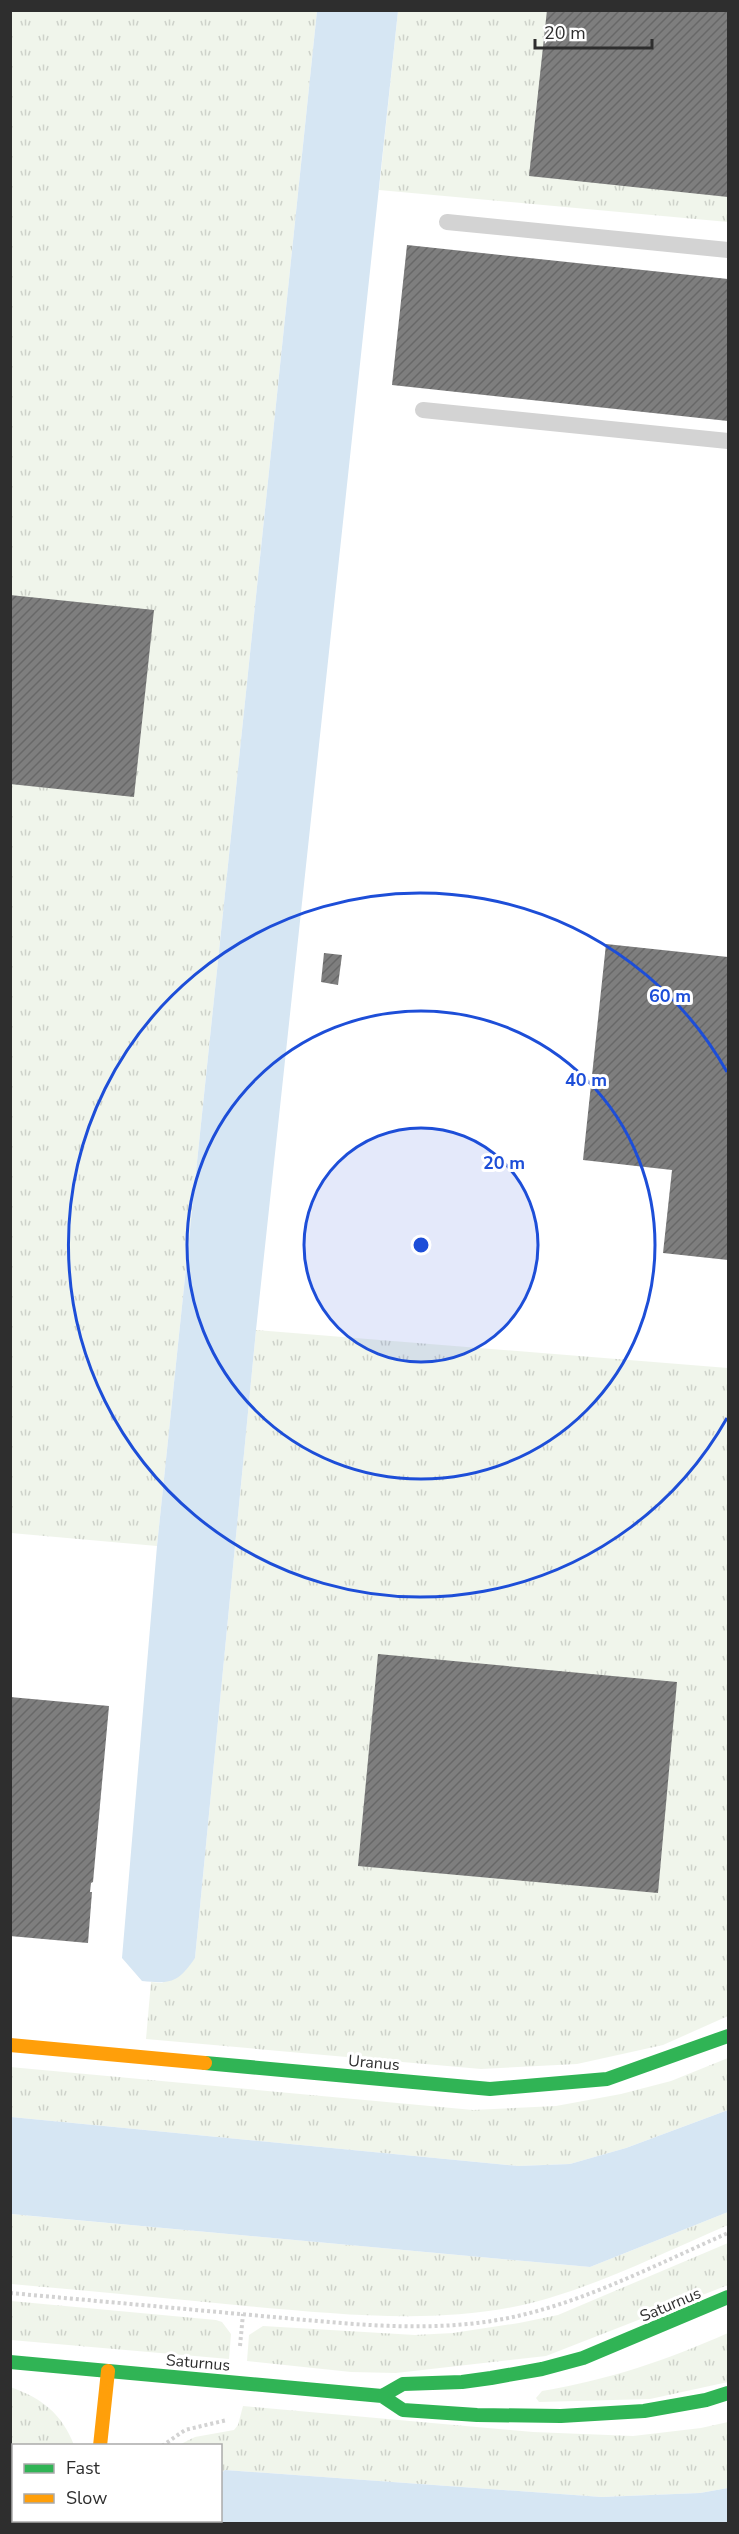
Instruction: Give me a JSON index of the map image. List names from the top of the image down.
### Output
{
  "streets": {
    "main road": ["Uranus", "Saturnus"]
  },
  "legend": ["Fast", "Slow"],
  "scale_bar": "20 m",
  "rings": ["60 m", "40 m", "20 m"]
}
